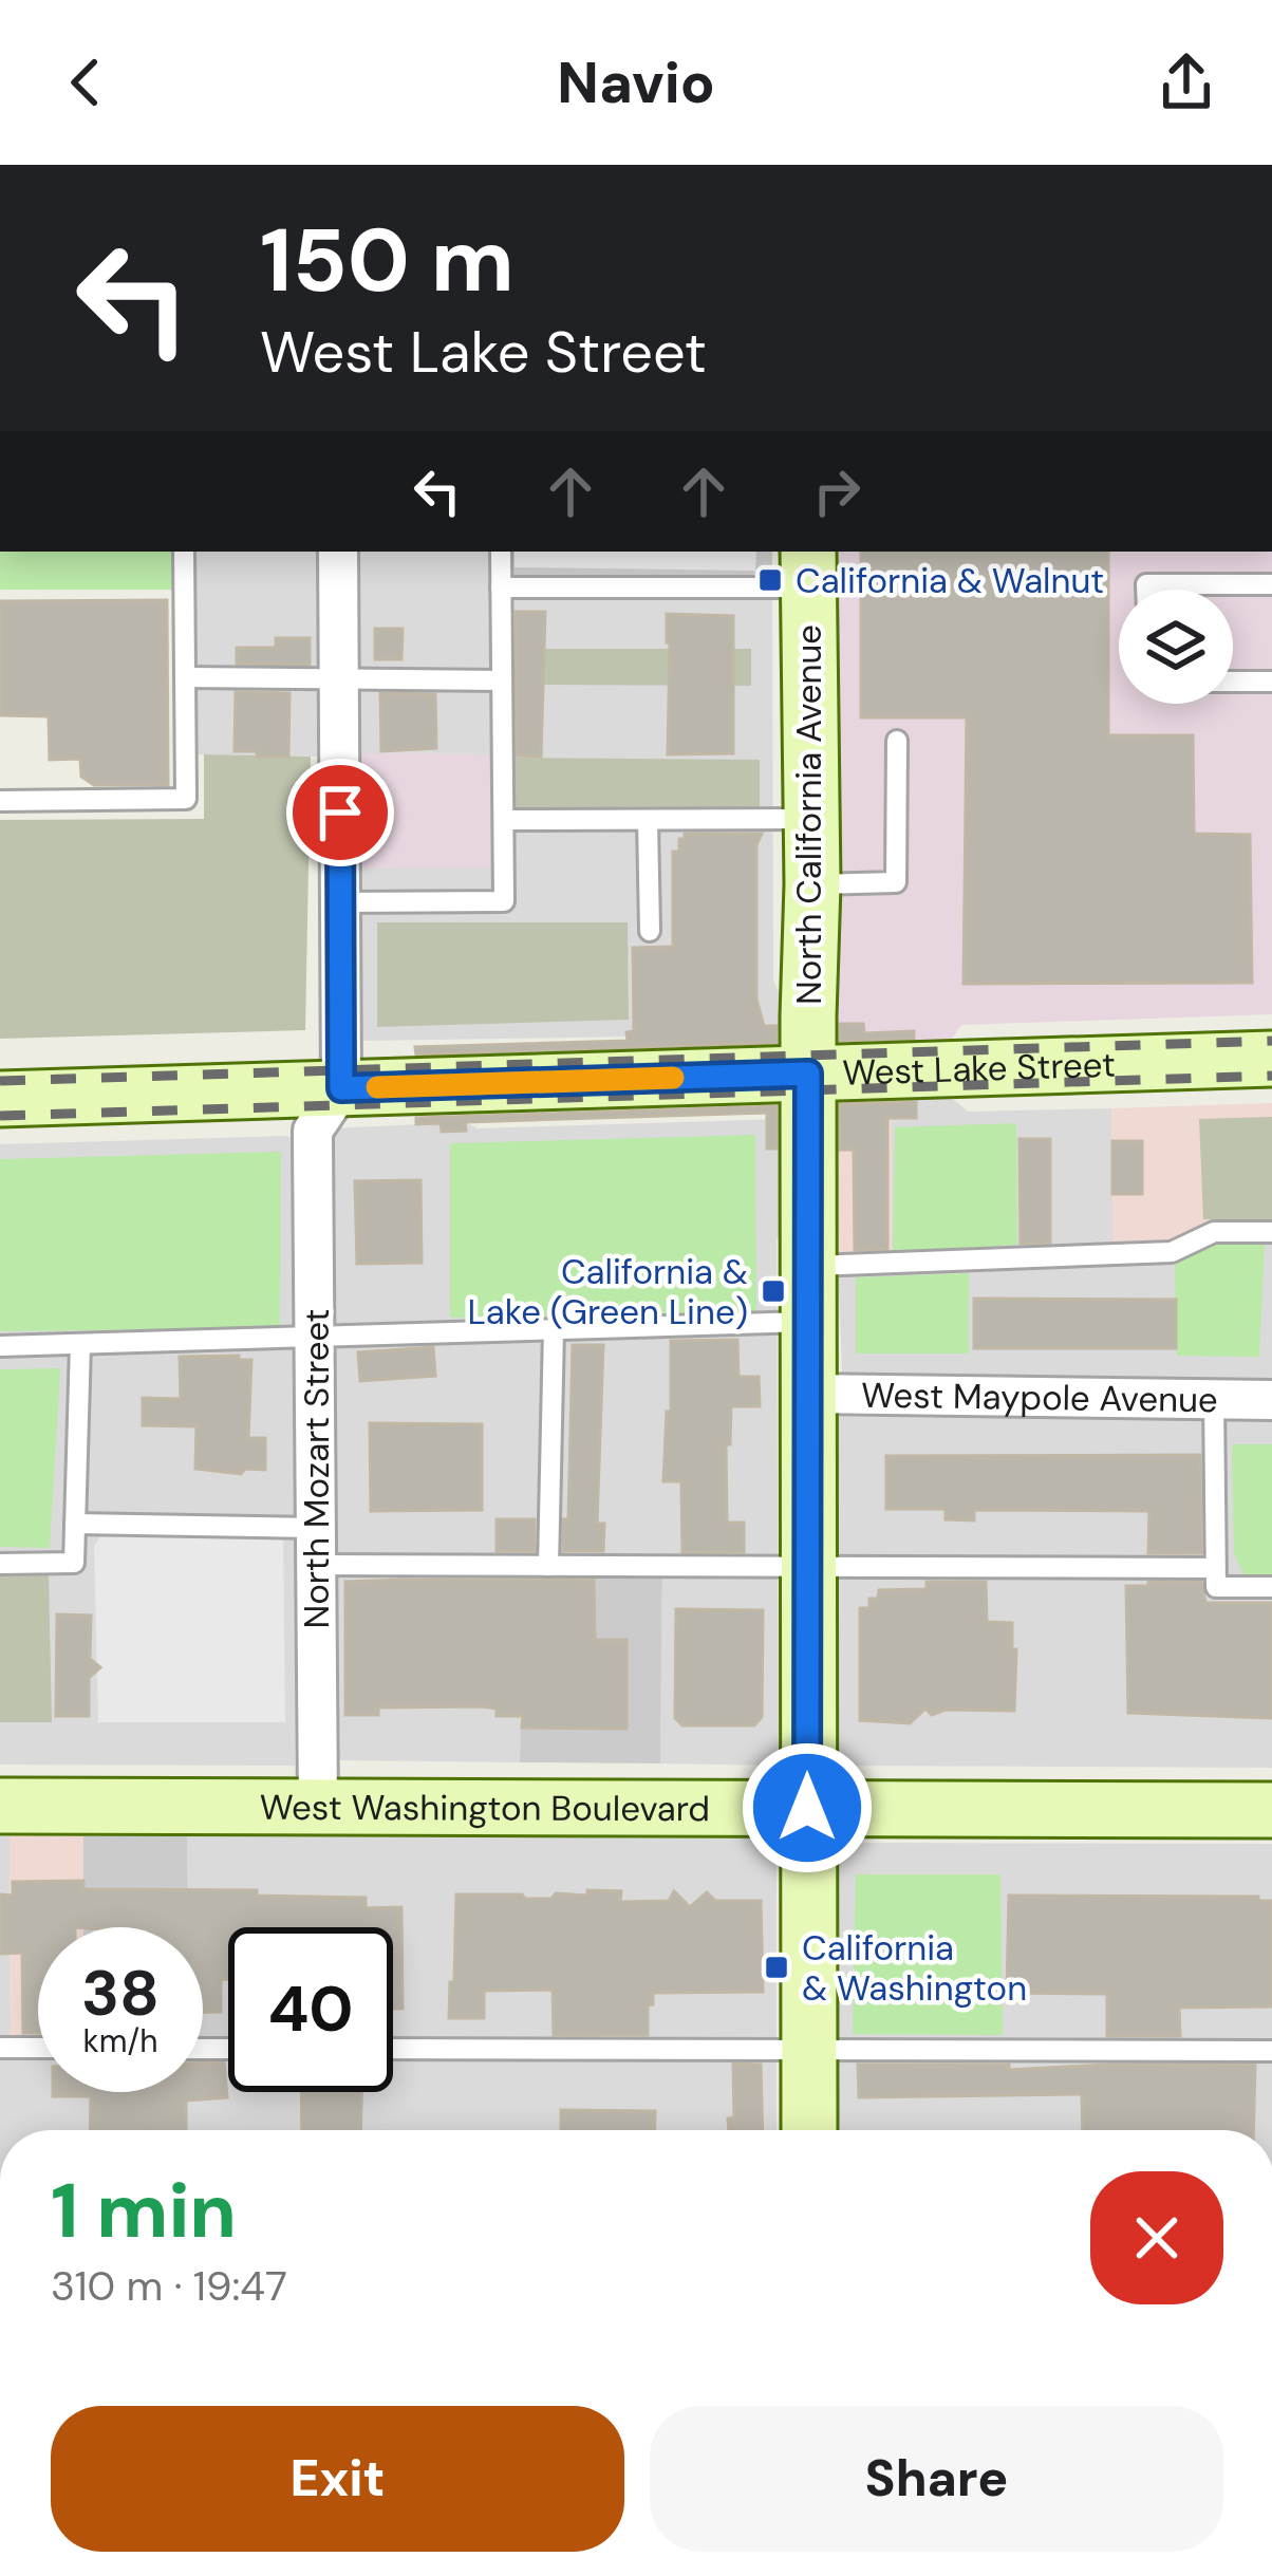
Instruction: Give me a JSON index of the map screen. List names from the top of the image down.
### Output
{
  "streets": {
    "street": [
      "North California Avenue",
      "West Lake Street",
      "West Maypole Avenue",
      "North Mozart Street",
      "West Washington Boulevard"
    ]
  },
  "crossings": [
    ["North California Avenue", "West Lake Street"],
    ["North California Avenue", "West Maypole Avenue"],
    ["North California Avenue", "West Washington Boulevard"],
    ["West Lake Street", "North Mozart Street"],
    ["North Mozart Street", "West Washington Boulevard"]
  ],
  "places": {
    "transit": ["California & Walnut", "California & Lake (Green Line)", "California & Washington"]
  },
  "page": {
    "header": "Navio",
    "turn": ["150 m", "West Lake Street"],
    "speed": "38 km/h",
    "limit": "40",
    "heading": ["1 min", "310 m · 19:47"],
    "buttons": ["Exit", "Share"]
  }
}
